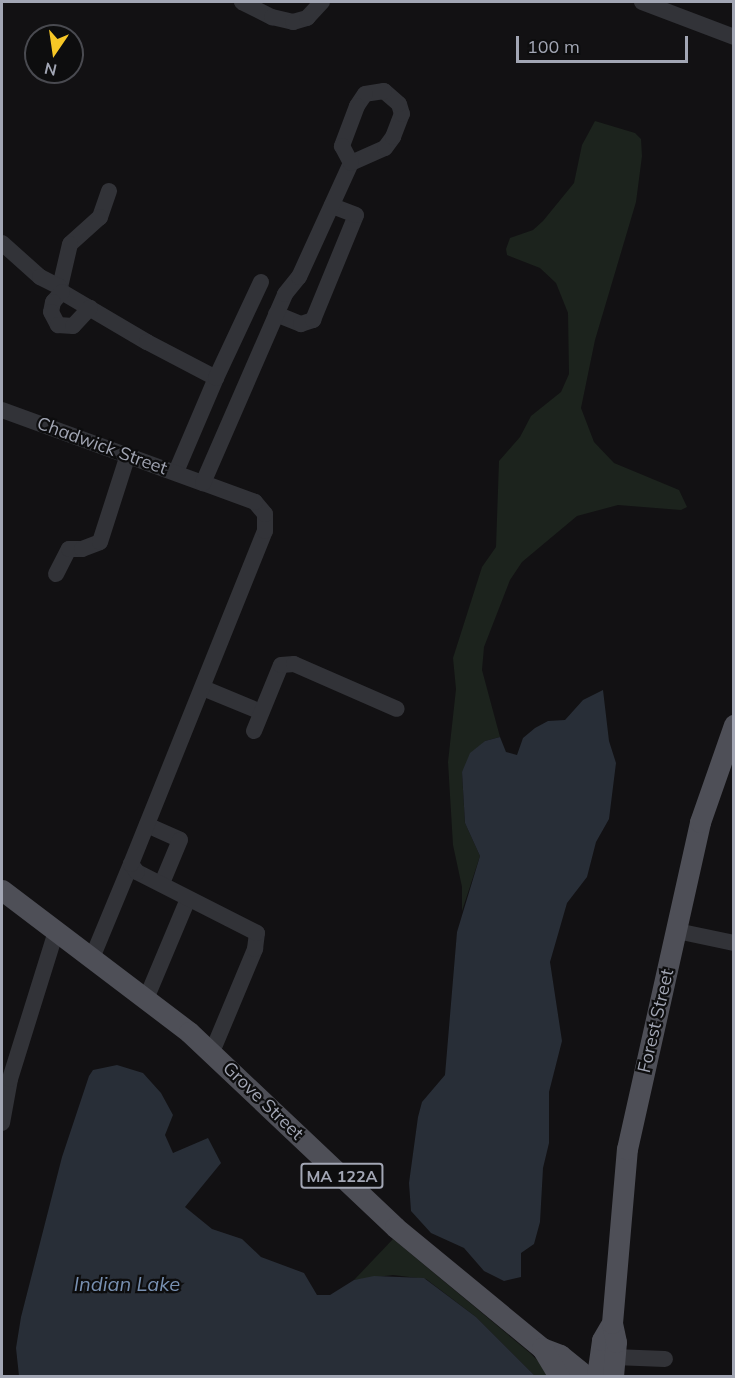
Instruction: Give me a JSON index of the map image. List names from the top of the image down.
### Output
{
  "streets": {
    "main road": ["Forest Street", "Grove Street", "MA 122A"],
    "street": ["Chadwick Street"]
  },
  "crossings": [
    ["Chadwick Street", "Grove Street"]
  ],
  "water": ["Indian Lake"],
  "scale_bar": "100 m",
  "north": "bottom"
}
